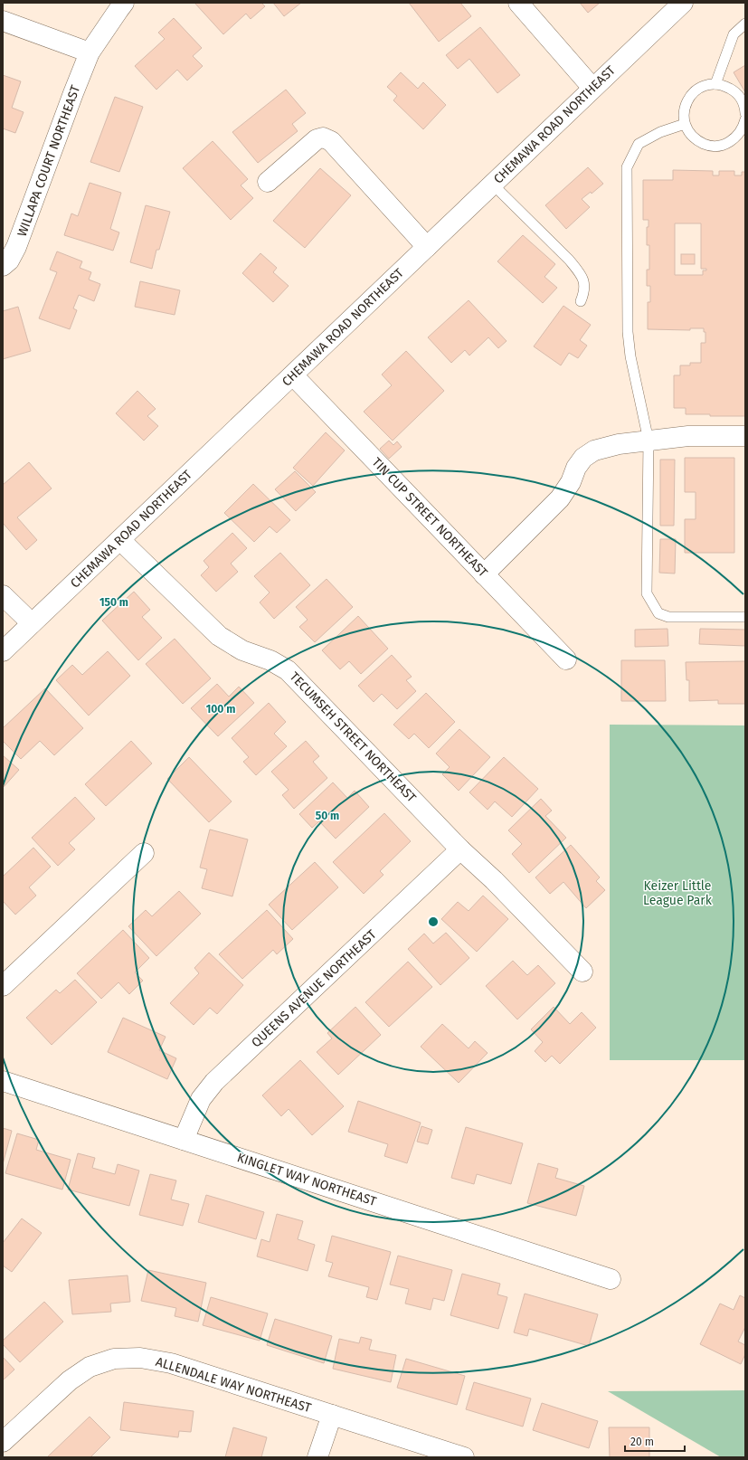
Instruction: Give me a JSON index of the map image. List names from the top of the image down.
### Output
{
  "streets": {
    "street": [
      "CHEMAWA ROAD NORTHEAST",
      "WILLAPA COURT NORTHEAST",
      "TIN CUP STREET NORTHEAST",
      "TECUMSEH STREET NORTHEAST",
      "QUEENS AVENUE NORTHEAST",
      "KINGLET WAY NORTHEAST",
      "ALLENDALE WAY NORTHEAST"
    ]
  },
  "crossings": [
    ["CHEMAWA ROAD NORTHEAST", "TIN CUP STREET NORTHEAST"],
    ["CHEMAWA ROAD NORTHEAST", "TECUMSEH STREET NORTHEAST"],
    ["TECUMSEH STREET NORTHEAST", "QUEENS AVENUE NORTHEAST"],
    ["QUEENS AVENUE NORTHEAST", "KINGLET WAY NORTHEAST"]
  ],
  "parks": ["Keizer Little League Park"],
  "scale_bar": "20 m",
  "rings": ["150 m", "100 m", "50 m"]
}
